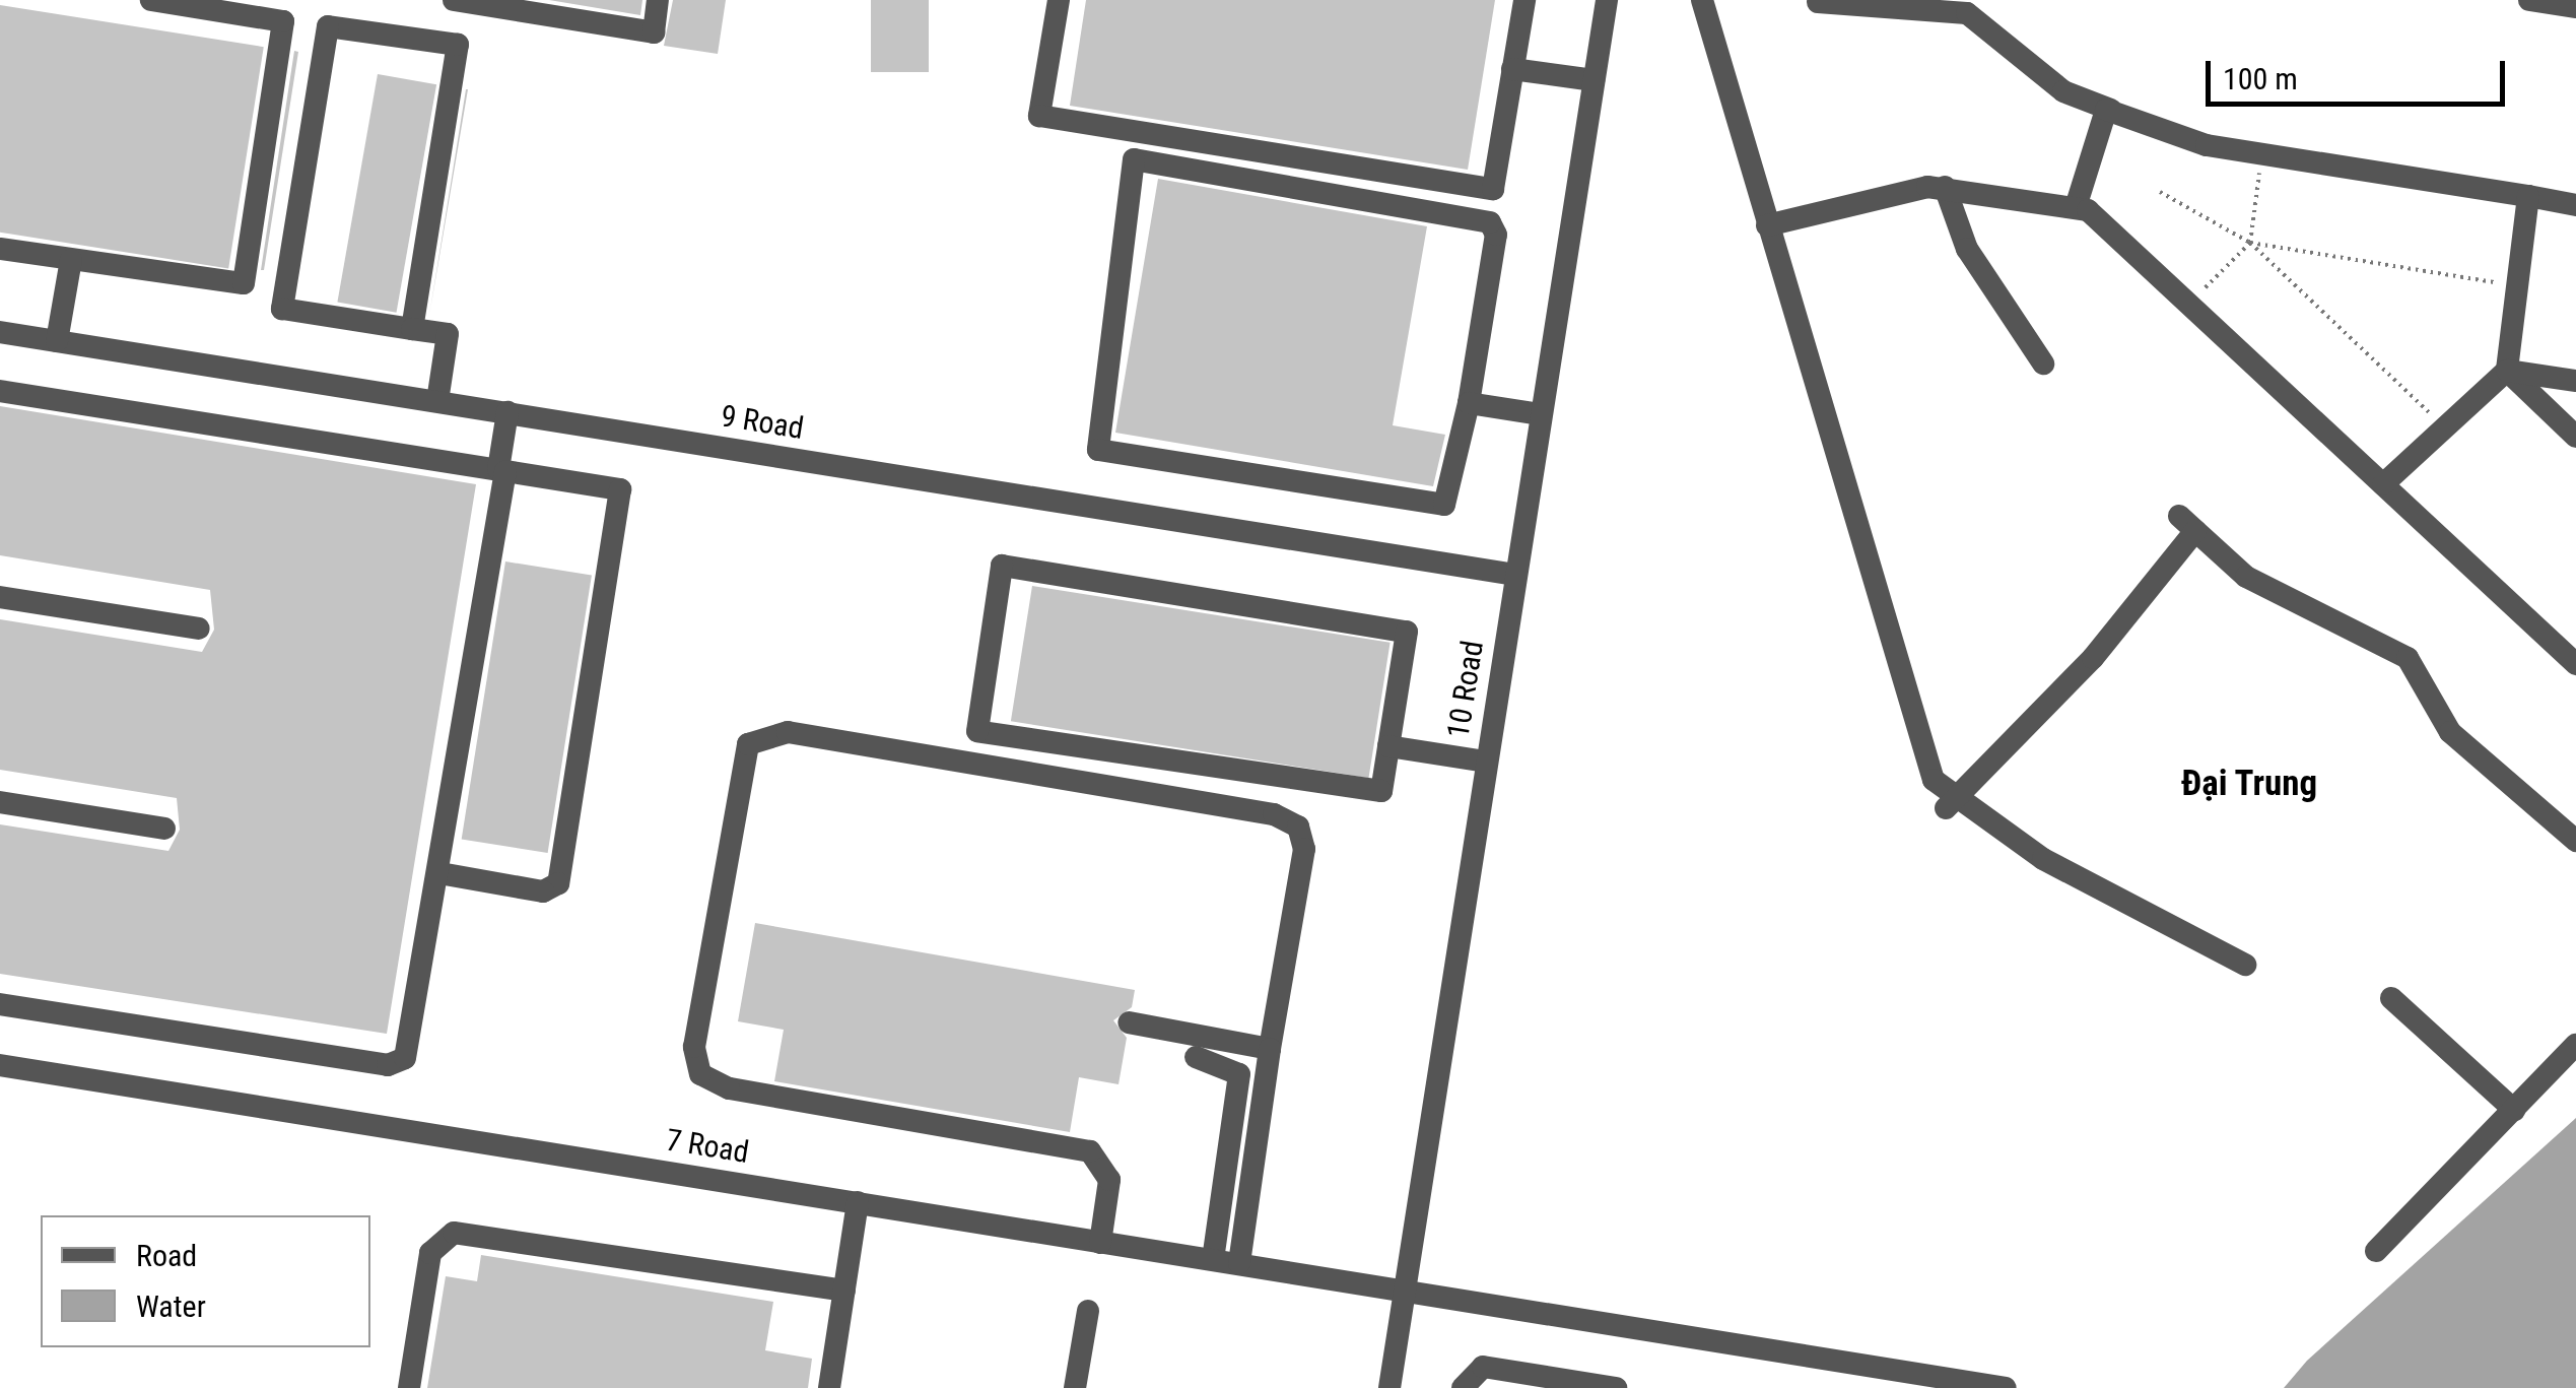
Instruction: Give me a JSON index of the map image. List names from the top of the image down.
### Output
{
  "streets": {
    "street": ["9 Road", "10 Road", "7 Road"]
  },
  "crossings": [
    ["9 Road", "10 Road"],
    ["10 Road", "7 Road"]
  ],
  "districts": ["Đại Trung"],
  "legend": ["Road", "Water"],
  "scale_bar": "100 m"
}
